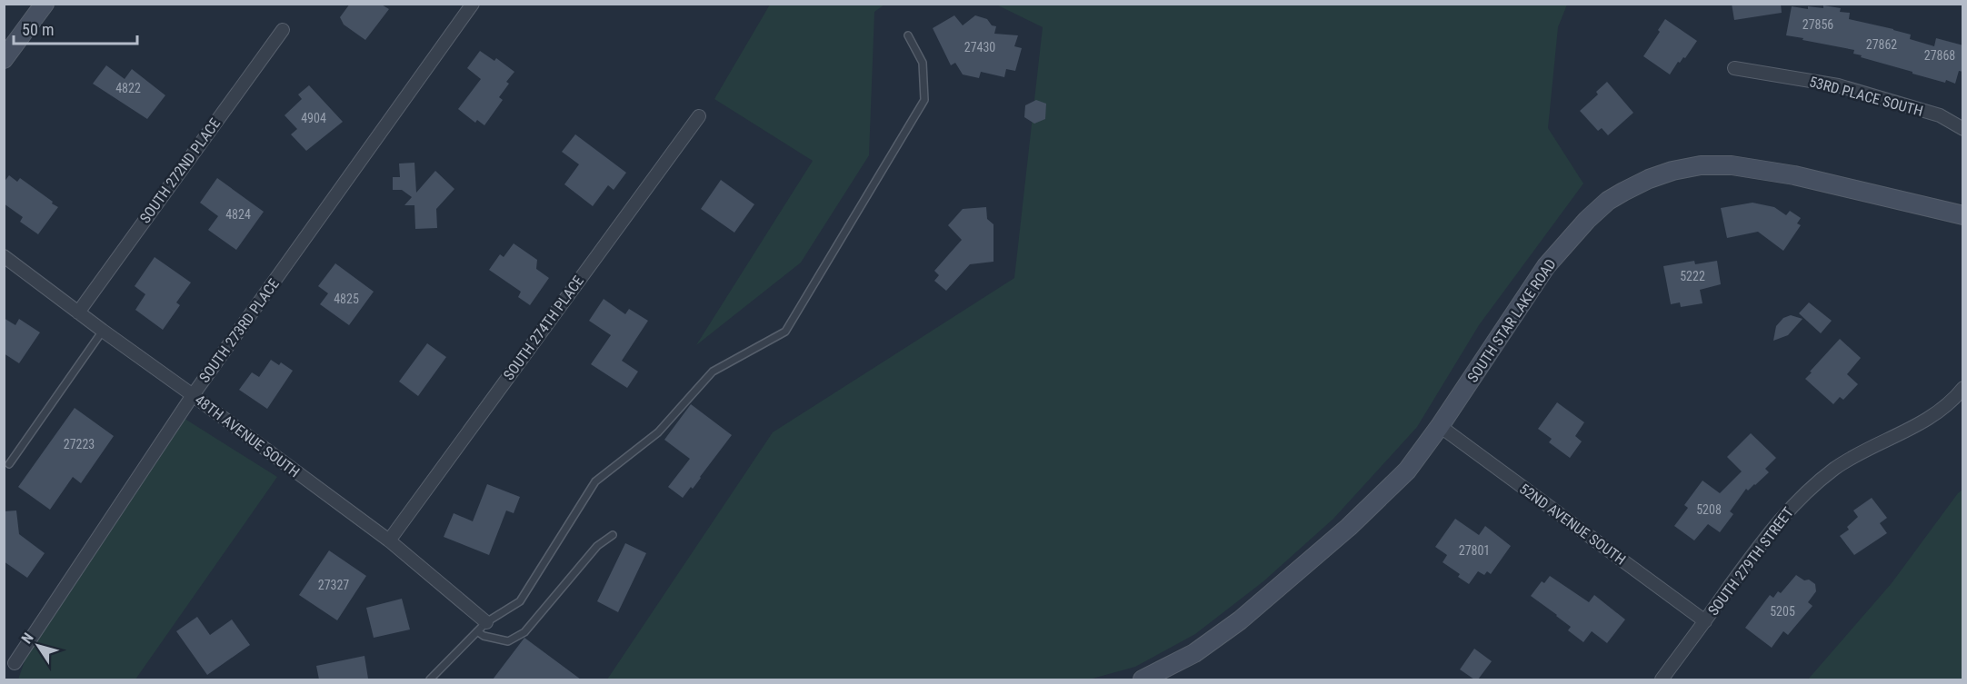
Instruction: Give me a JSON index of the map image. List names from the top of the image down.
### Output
{
  "streets": {
    "street": [
      "53RD PLACE SOUTH",
      "SOUTH 272ND PLACE",
      "SOUTH STAR LAKE ROAD",
      "SOUTH 274TH PLACE",
      "SOUTH 273RD PLACE",
      "48TH AVENUE SOUTH",
      "52ND AVENUE SOUTH",
      "SOUTH 279TH STREET"
    ]
  },
  "crossings": [
    ["SOUTH 272ND PLACE", "48TH AVENUE SOUTH"],
    ["SOUTH STAR LAKE ROAD", "52ND AVENUE SOUTH"],
    ["SOUTH 274TH PLACE", "48TH AVENUE SOUTH"],
    ["SOUTH 273RD PLACE", "48TH AVENUE SOUTH"],
    ["52ND AVENUE SOUTH", "SOUTH 279TH STREET"]
  ],
  "house_numbers": [
    "27856",
    "27862",
    "27430",
    "27868",
    "4822",
    "4904",
    "4824",
    "5222",
    "4825",
    "27223",
    "5208",
    "27801",
    "27327",
    "5205"
  ],
  "scale_bar": "50 m",
  "north": "top left"
}
